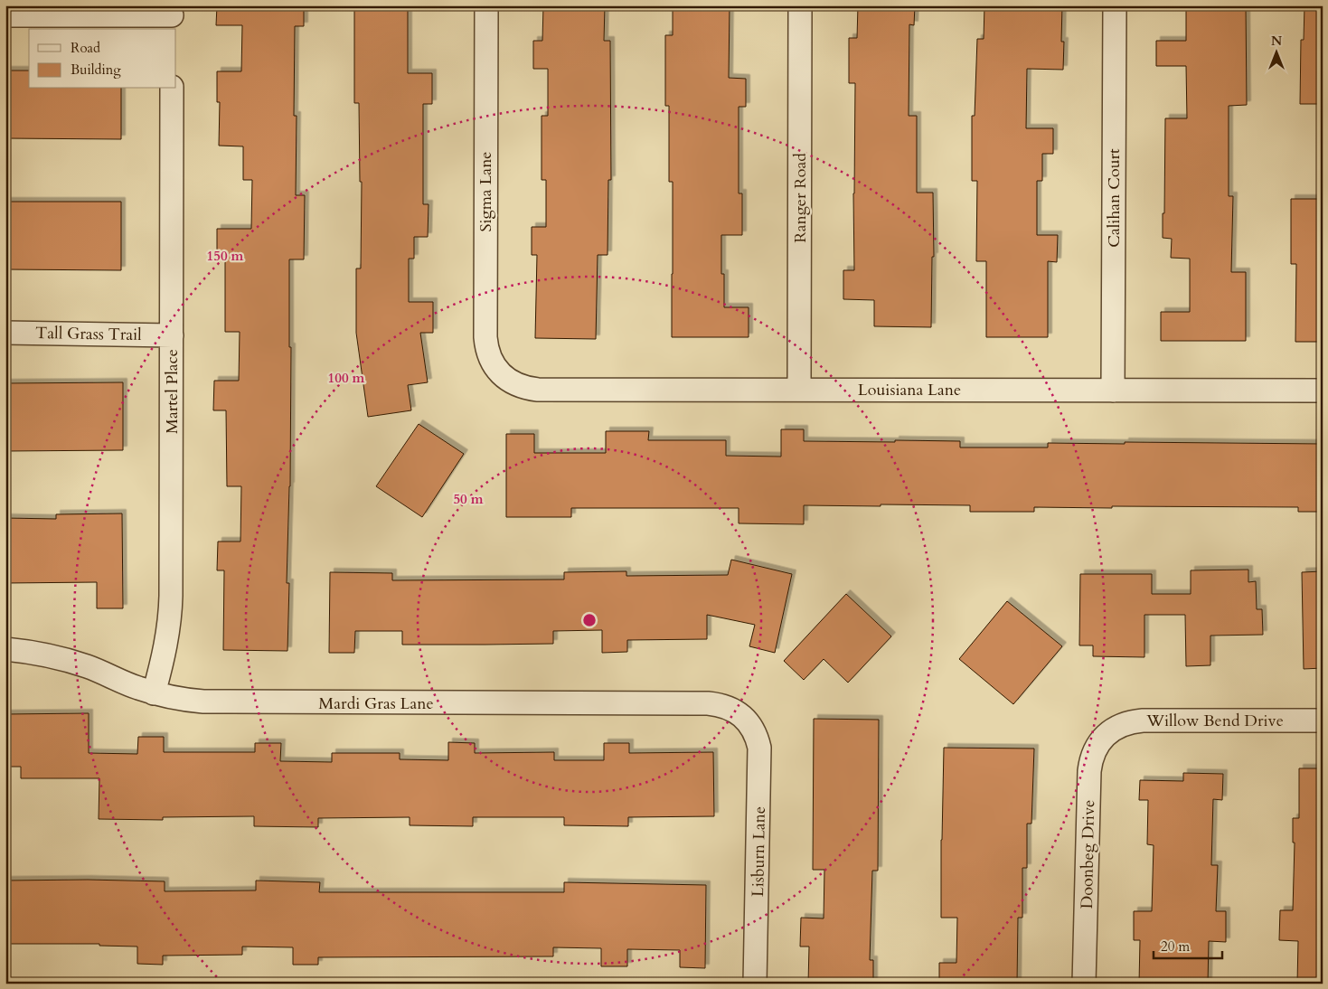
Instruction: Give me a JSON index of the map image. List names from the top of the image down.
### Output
{
  "streets": {
    "street": [
      "Sigma Lane",
      "Ranger Road",
      "Calihan Court",
      "Tall Grass Trail",
      "Louisiana Lane",
      "Martel Place",
      "Mardi Gras Lane",
      "Willow Bend Drive",
      "Lisburn Lane",
      "Doonbeg Drive"
    ]
  },
  "crossings": [
    ["Sigma Lane", "Louisiana Lane"],
    ["Ranger Road", "Louisiana Lane"],
    ["Calihan Court", "Louisiana Lane"],
    ["Tall Grass Trail", "Martel Place"],
    ["Martel Place", "Mardi Gras Lane"],
    ["Mardi Gras Lane", "Lisburn Lane"],
    ["Willow Bend Drive", "Doonbeg Drive"]
  ],
  "legend": ["Road", "Building"],
  "scale_bar": "20 m",
  "north": "top",
  "rings": ["150 m", "100 m", "50 m"]
}
